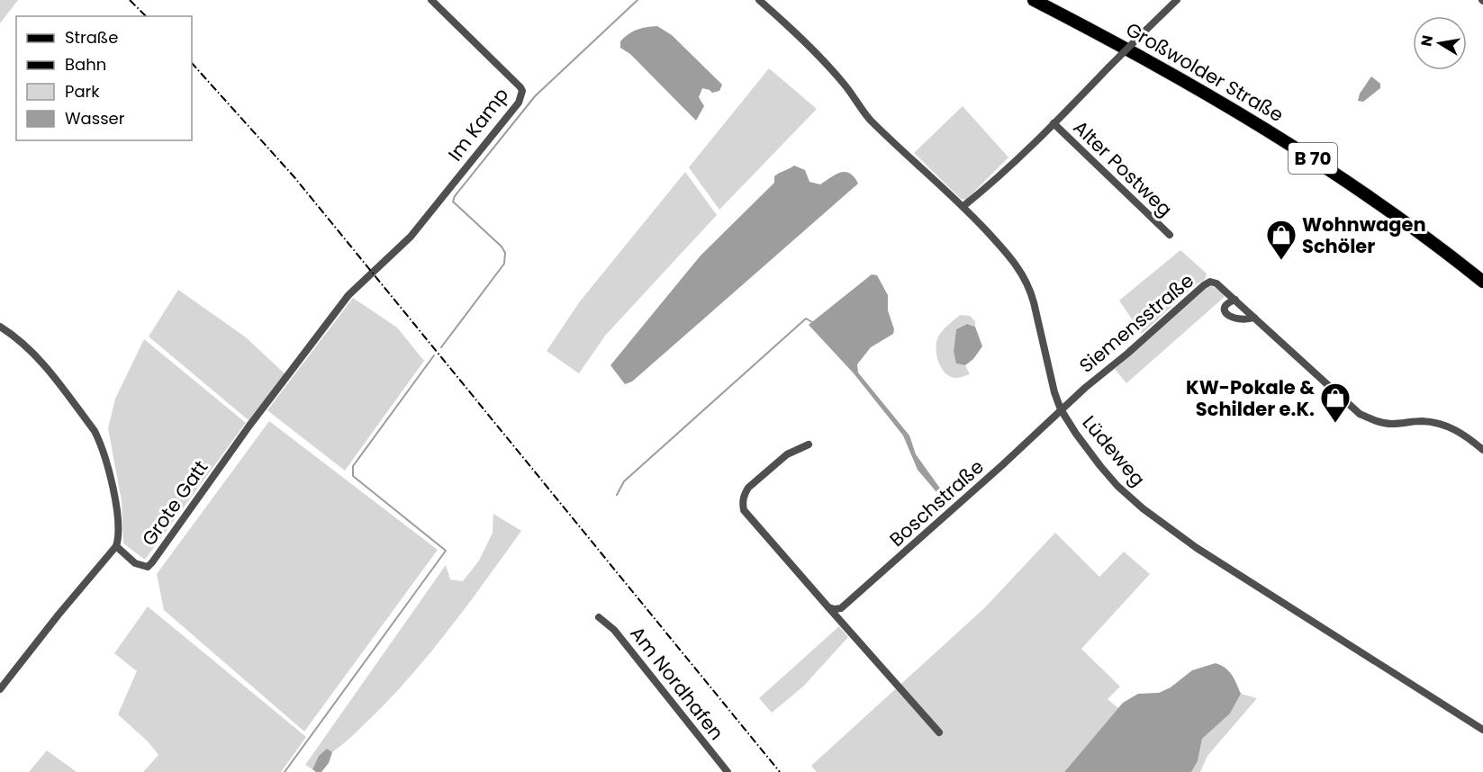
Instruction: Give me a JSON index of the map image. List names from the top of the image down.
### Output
{
  "streets": {
    "main road": ["Großwolder Straße", "B 70"],
    "street": [
      "Im Kamp",
      "Alter Postweg",
      "Siemensstraße",
      "Lüdeweg",
      "Grote Gatt",
      "Boschstraße",
      "Am Nordhafen"
    ]
  },
  "crossings": [
    ["Im Kamp", "Grote Gatt"],
    ["Alter Postweg", "Lüdeweg"],
    ["Siemensstraße", "Lüdeweg"],
    ["Siemensstraße", "Boschstraße"],
    ["Lüdeweg", "Boschstraße"]
  ],
  "places": {
    "shop": ["Wohnwagen Schöler", "KW-Pokale & Schilder e.K."]
  },
  "legend": [
    "Straße",
    "Bahn",
    "Park",
    "Wasser"
  ],
  "north": "left"
}
